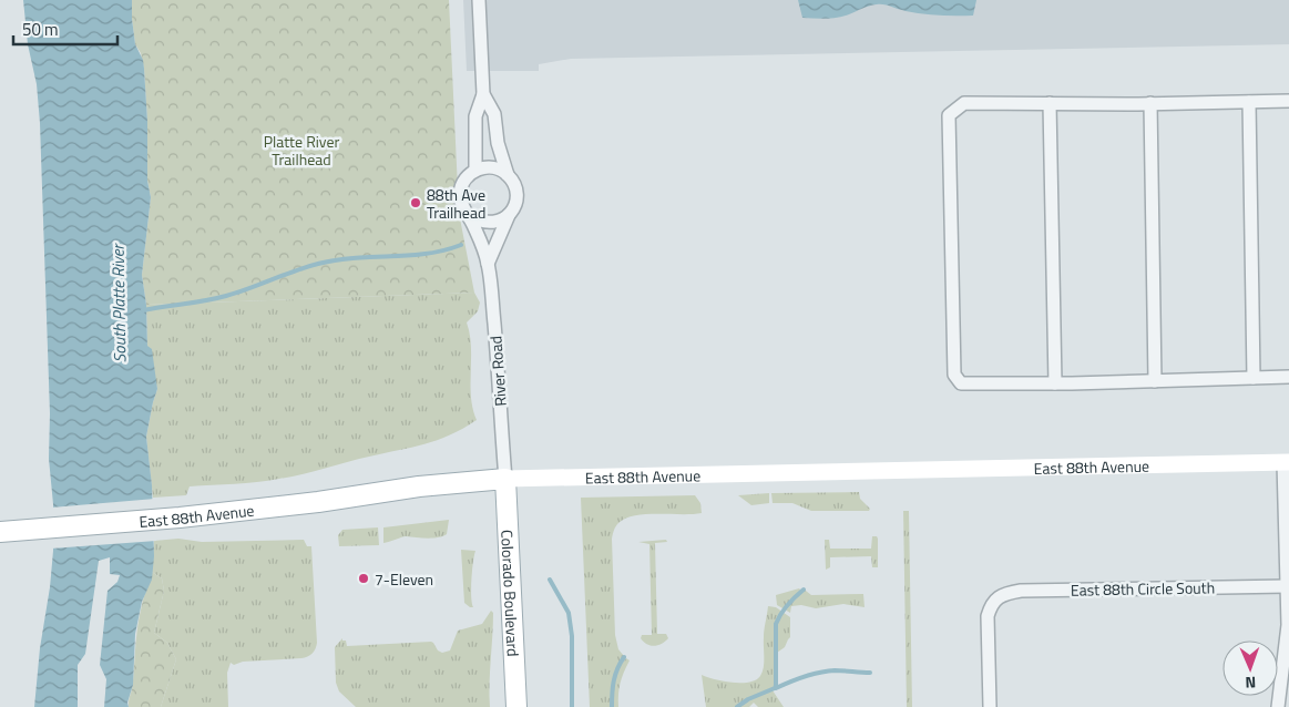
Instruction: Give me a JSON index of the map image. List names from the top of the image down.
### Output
{
  "streets": {
    "main road": ["East 88th Avenue", "Colorado Boulevard"],
    "street": ["River Road", "East 88th Circle South"]
  },
  "crossings": [
    ["River Road", "East 88th Avenue"],
    ["River Road", "Colorado Boulevard"],
    ["East 88th Avenue", "Colorado Boulevard"]
  ],
  "water": ["South Platte River"],
  "parks": ["Platte River Trailhead"],
  "places": ["88th Ave Trailhead", "7-Eleven"],
  "scale_bar": "50 m",
  "north": "bottom"
}
